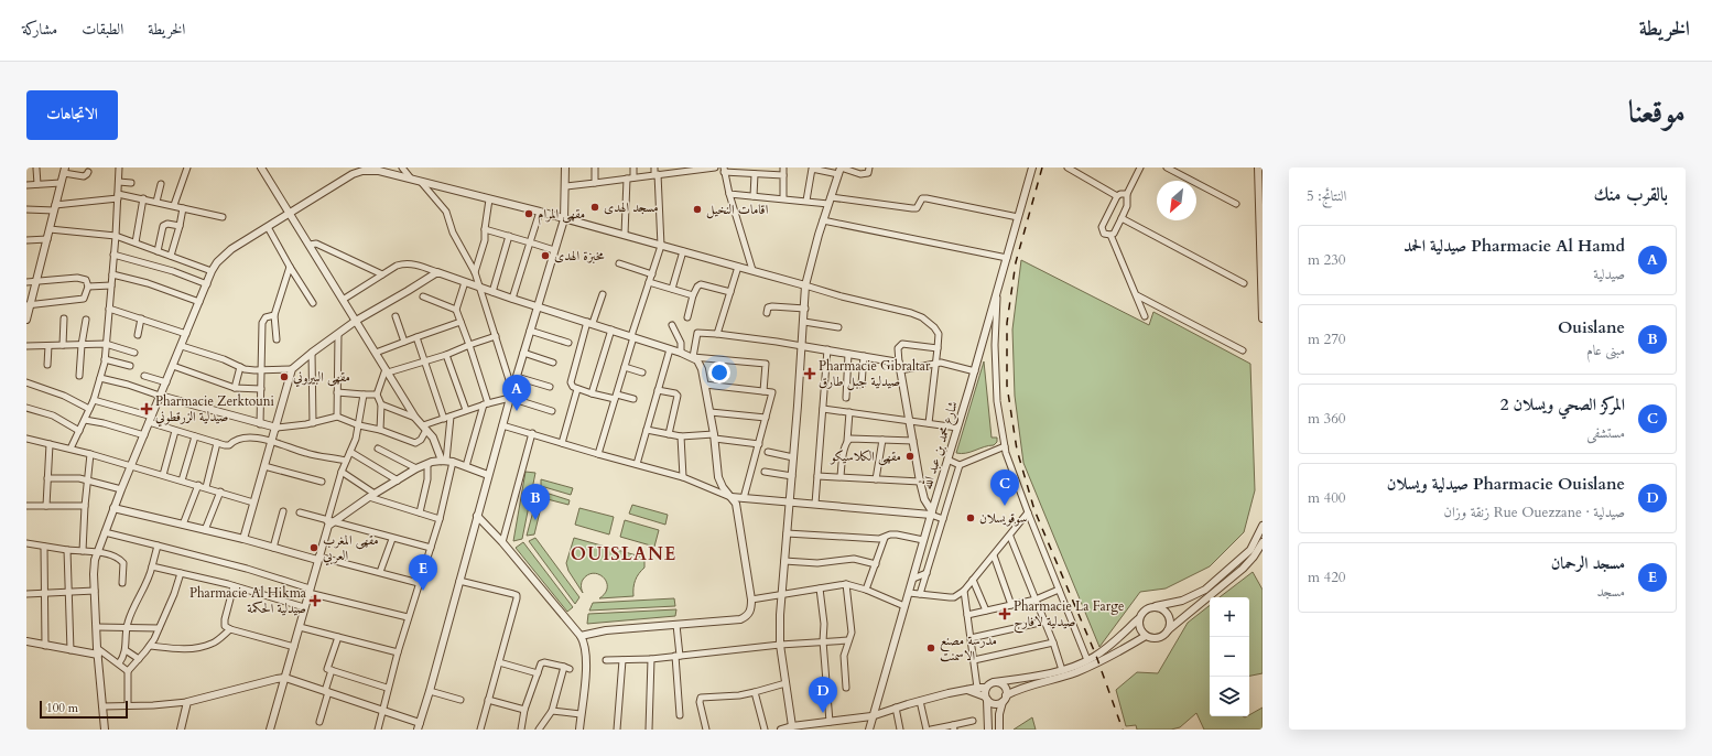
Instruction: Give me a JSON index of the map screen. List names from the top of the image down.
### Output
{
  "streets": {
    "street": ["شارع محمد بن عبد الله"]
  },
  "districts": ["OUISLANE"],
  "places": {
    "other": [
      "مسجد الهدى",
      "اقامات النخيل",
      "مقهى المرام",
      "مخبزة الهدى",
      "مقهى البيروني",
      "مقهى الكلاسيكو",
      "سوقويسلان",
      "مقهى المغرب العربي",
      "مدرسة مصنع الاسمنت"
    ],
    "health": [
      "Pharmacie Gibraltar صيدلية جبل طارق",
      "Pharmacie Zerktouni صيدلية الزرقطوني",
      "Pharmacie Al Hikma صيدلية الحكمة",
      "Pharmacie La Farge صيدلية لافارج"
    ]
  },
  "scale_bar": "100 m",
  "north": "bottom left",
  "page": {
    "header": "الخريطة",
    "nav": ["الخريطة", "الطبقات", "مشاركة"],
    "title": "موقعنا",
    "buttons": "الاتجاهات",
    "heading": ["بالقرب منك", "النتائج: 5"],
    "list": [
      {
        "mark": "A",
        "name": "Pharmacie Al Hamd صيدلية الحمد",
        "note": "صيدلية",
        "value": "230 m"
      },
      {
        "mark": "B",
        "name": "Ouislane",
        "note": "مبنى عام",
        "value": "270 m"
      },
      {
        "mark": "C",
        "name": "المركز الصحي ويسلان 2",
        "note": "مستشفى",
        "value": "360 m"
      },
      {
        "mark": "D",
        "name": "Pharmacie Ouislane صيدلية ويسلان",
        "note": "صيدلية · Rue Ouezzane زنقة وزان",
        "value": "400 m"
      },
      {
        "mark": "E",
        "name": "مسجد الرحمان",
        "note": "مسجد",
        "value": "420 m"
      }
    ],
    "pins": [
      "A",
      "C",
      "B",
      "E",
      "D"
    ],
    "map_buttons": ["+", "−"],
    "scale": "100 m"
  }
}
